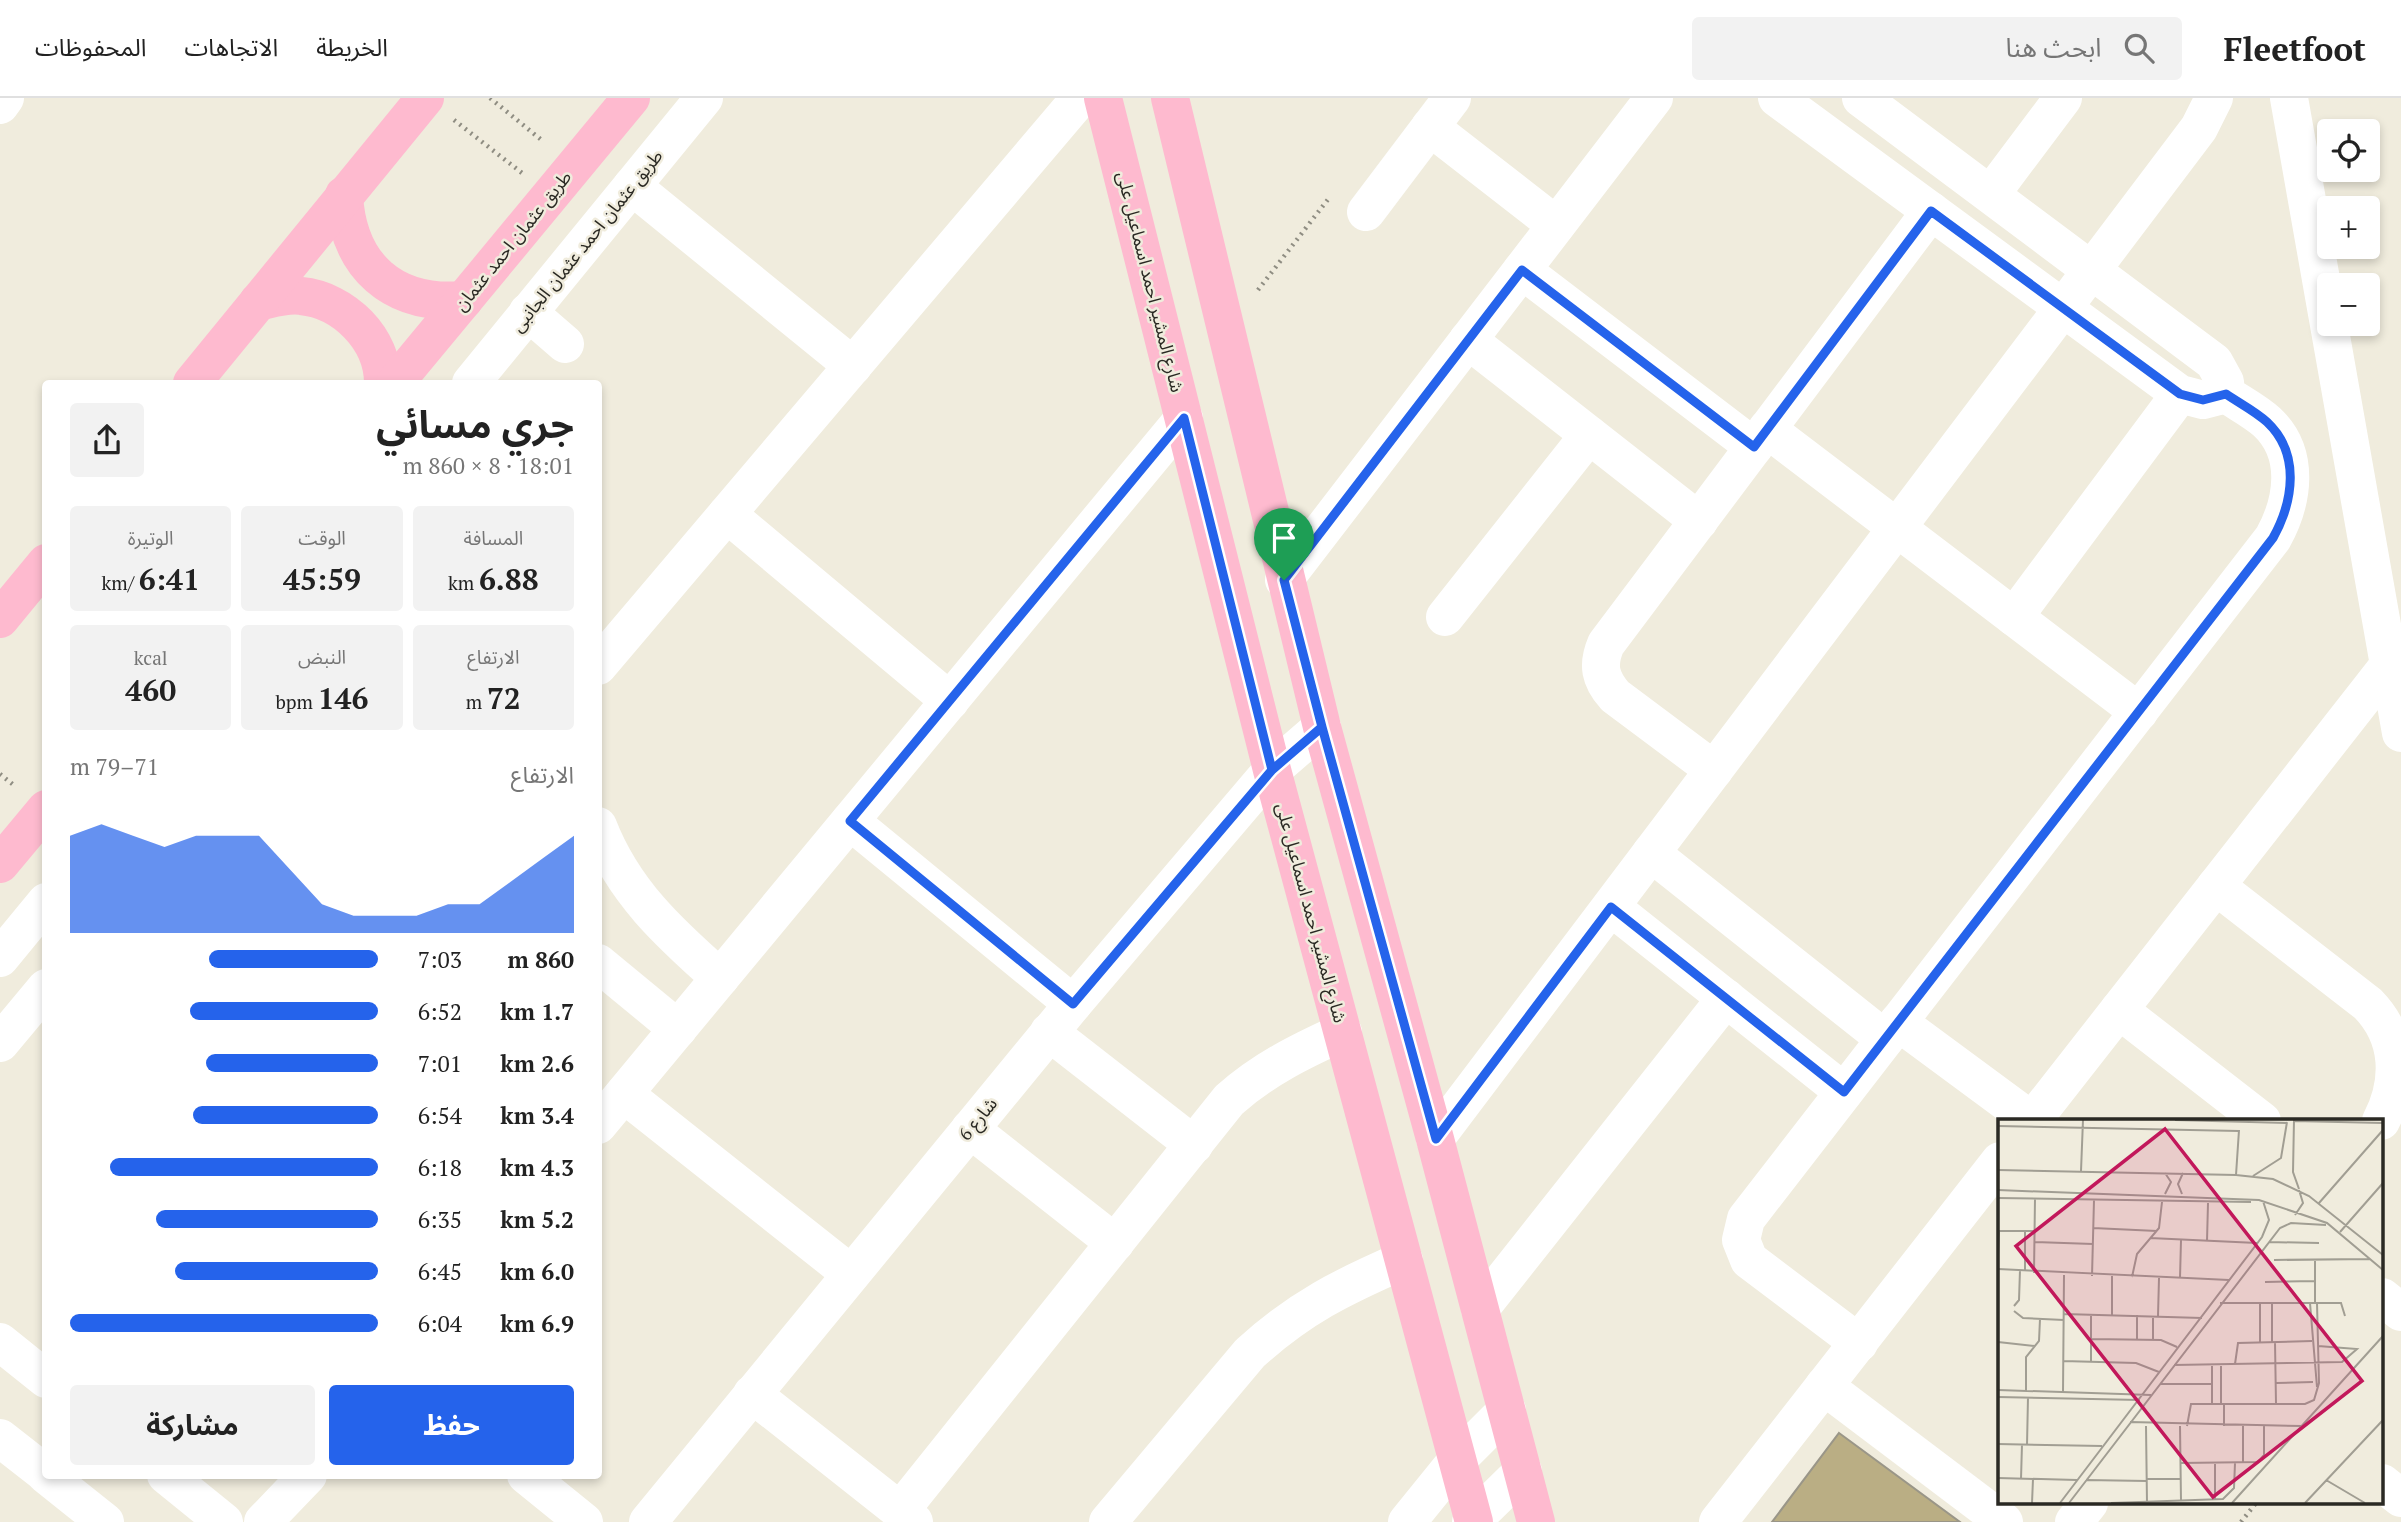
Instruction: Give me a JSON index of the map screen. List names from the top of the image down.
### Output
{
  "streets": {
    "main road": ["طريق عثمان احمد عثمان", "شارع المشير احمد اسماعيل على"],
    "street": ["طريق عثمان احمد عثمان الجانبى", "شارع 6"]
  },
  "crossings": [
    ["شارع المشير احمد اسماعيل على", "شارع 6"]
  ],
  "page": {
    "header": "Fleetfoot",
    "search": "ابحث هنا",
    "nav": ["الخريطة", "الاتجاهات", "المحفوظات"],
    "map_buttons": ["+", "−"],
    "heading": ["جري مسائي", "18:01 · 8 × 860 m"],
    "stats": [
      ["المسافة", "6.88 km"],
      ["الوقت", "45:59"],
      ["الوتيرة", "6:41 /km"],
      ["الارتفاع", "72 m"],
      ["النبض", "146 bpm"],
      ["kcal", "460"]
    ],
    "chart": ["الارتفاع", "71–79 m"],
    "list": [
      {
        "name": "860 m",
        "note": "7:03"
      },
      {
        "name": "1.7 km",
        "note": "6:52"
      },
      {
        "name": "2.6 km",
        "note": "7:01"
      },
      {
        "name": "3.4 km",
        "note": "6:54"
      },
      {
        "name": "4.3 km",
        "note": "6:18"
      },
      {
        "name": "5.2 km",
        "note": "6:35"
      },
      {
        "name": "6.0 km",
        "note": "6:45"
      },
      {
        "name": "6.9 km",
        "note": "6:04"
      }
    ],
    "buttons": ["حفظ", "مشاركة"]
  }
}
